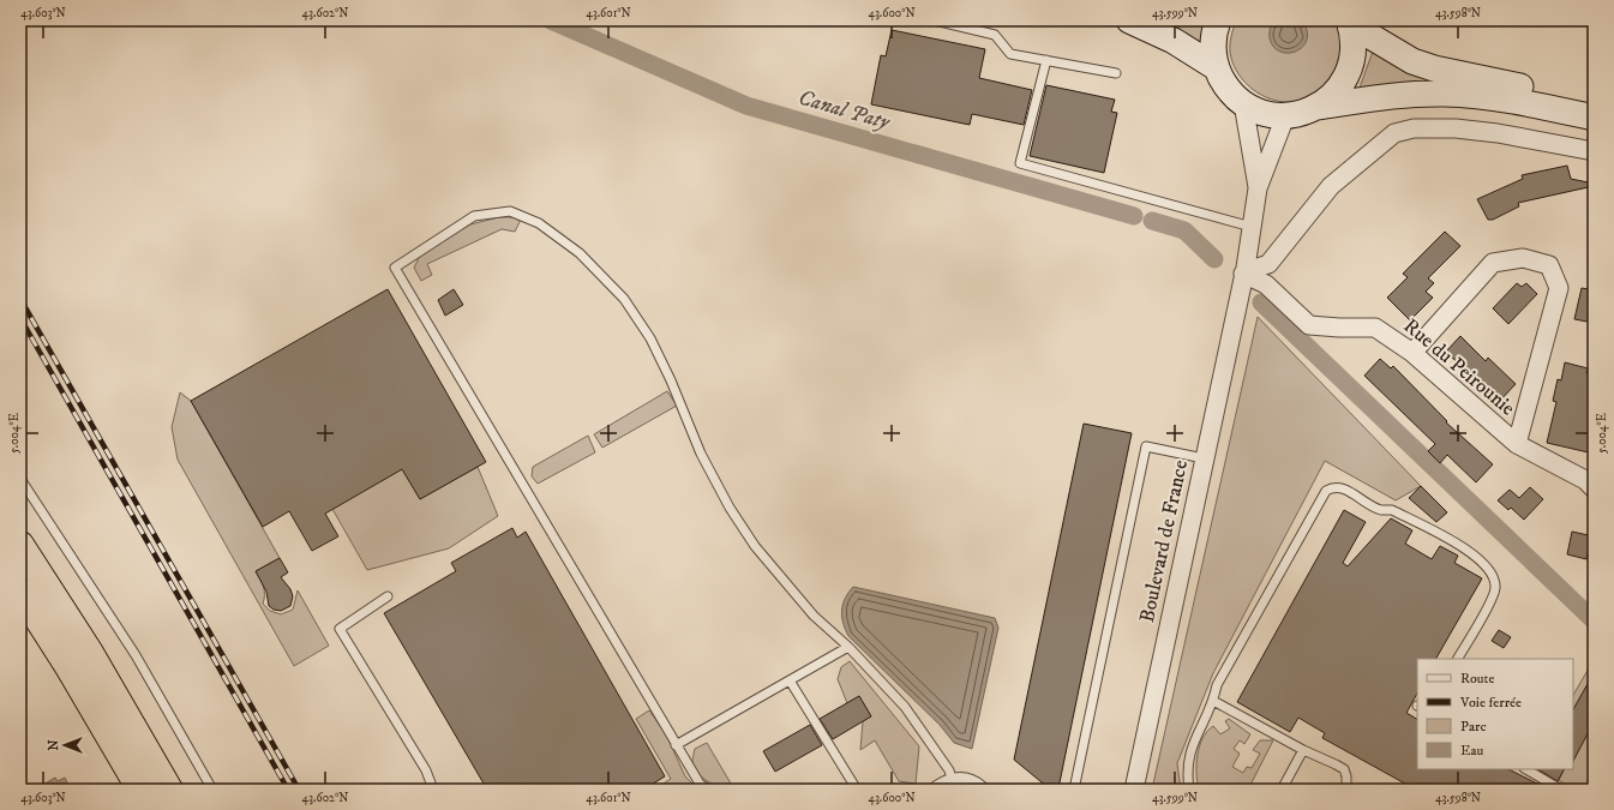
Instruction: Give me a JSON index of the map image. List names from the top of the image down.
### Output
{
  "streets": {
    "street": ["Rue du Peirounie", "Boulevard de France"]
  },
  "crossings": [
    ["Rue du Peirounie", "Boulevard de France"]
  ],
  "water": ["Canal Paty"],
  "legend": [
    "Route",
    "Voie ferrée",
    "Parc",
    "Eau"
  ],
  "north": "left",
  "coordinates": [
    "43.603°N",
    "43.602°N",
    "43.601°N",
    "43.600°N",
    "43.599°N",
    "43.598°N",
    "5.004°E"
  ]
}
